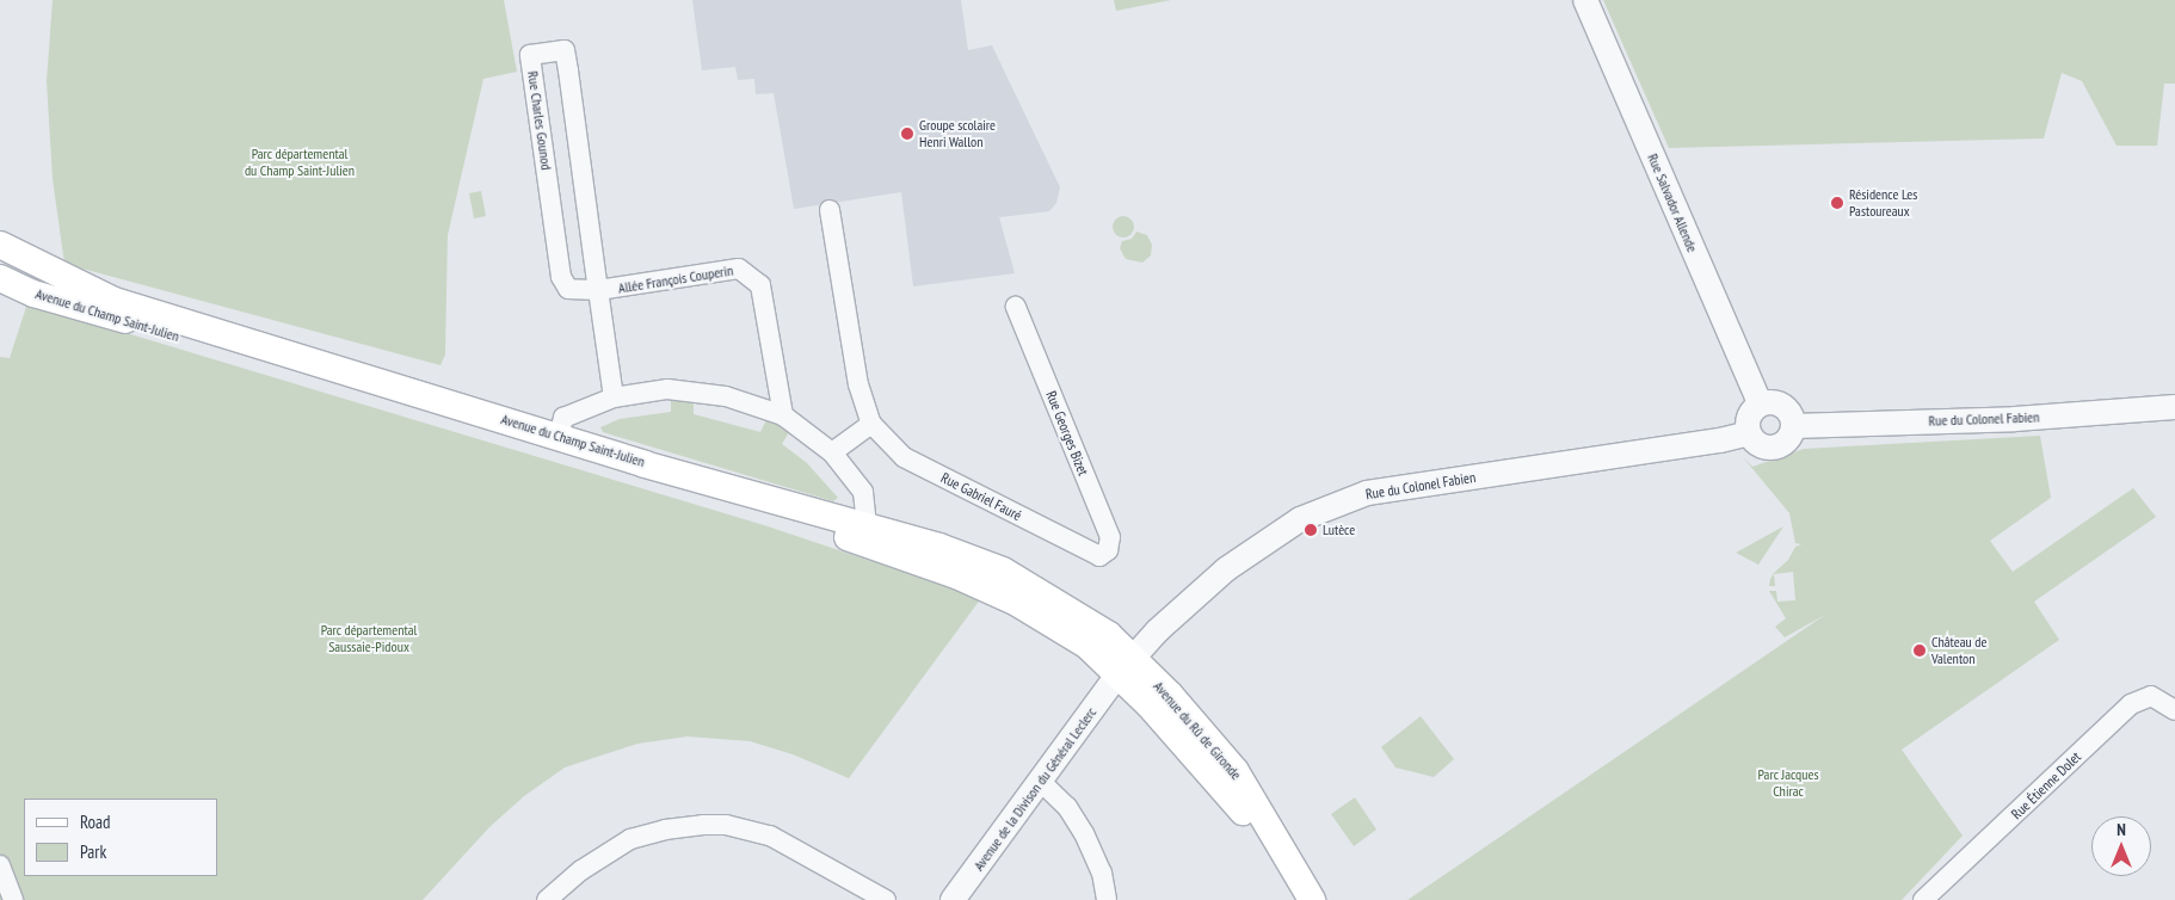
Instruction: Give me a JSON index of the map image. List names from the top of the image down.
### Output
{
  "streets": {
    "main road": ["Avenue du Champ Saint-Julien", "Avenue du Rû de Gironde"],
    "street": [
      "Rue Charles Gounod",
      "Rue Salvador Allende",
      "Allée François Couperin",
      "Rue du Colonel Fabien",
      "Rue Georges Bizet",
      "Rue Gabriel Fauré",
      "Rue Étienne Dolet",
      "Avenue de la Divison du Général Leclerc"
    ]
  },
  "crossings": [
    ["Rue Charles Gounod", "Allée François Couperin"],
    ["Rue Salvador Allende", "Rue du Colonel Fabien"],
    ["Avenue du Champ Saint-Julien", "Rue du Colonel Fabien"],
    ["Avenue du Champ Saint-Julien", "Avenue du Rû de Gironde"],
    ["Avenue du Champ Saint-Julien", "Avenue de la Divison du Général Leclerc"],
    ["Rue du Colonel Fabien", "Avenue du Rû de Gironde"],
    ["Rue du Colonel Fabien", "Avenue de la Divison du Général Leclerc"],
    ["Rue Georges Bizet", "Rue Gabriel Fauré"],
    ["Avenue du Rû de Gironde", "Avenue de la Divison du Général Leclerc"]
  ],
  "parks": ["Parc départemental du Champ Saint-Julien", "Parc départemental Saussaie-Pidoux", "Parc Jacques Chirac"],
  "places": [
    "Groupe scolaire Henri Wallon",
    "Résidence Les Pastoureaux",
    "Lutèce",
    "Château de Valenton"
  ],
  "legend": ["Road", "Park"],
  "north": "top"
}
